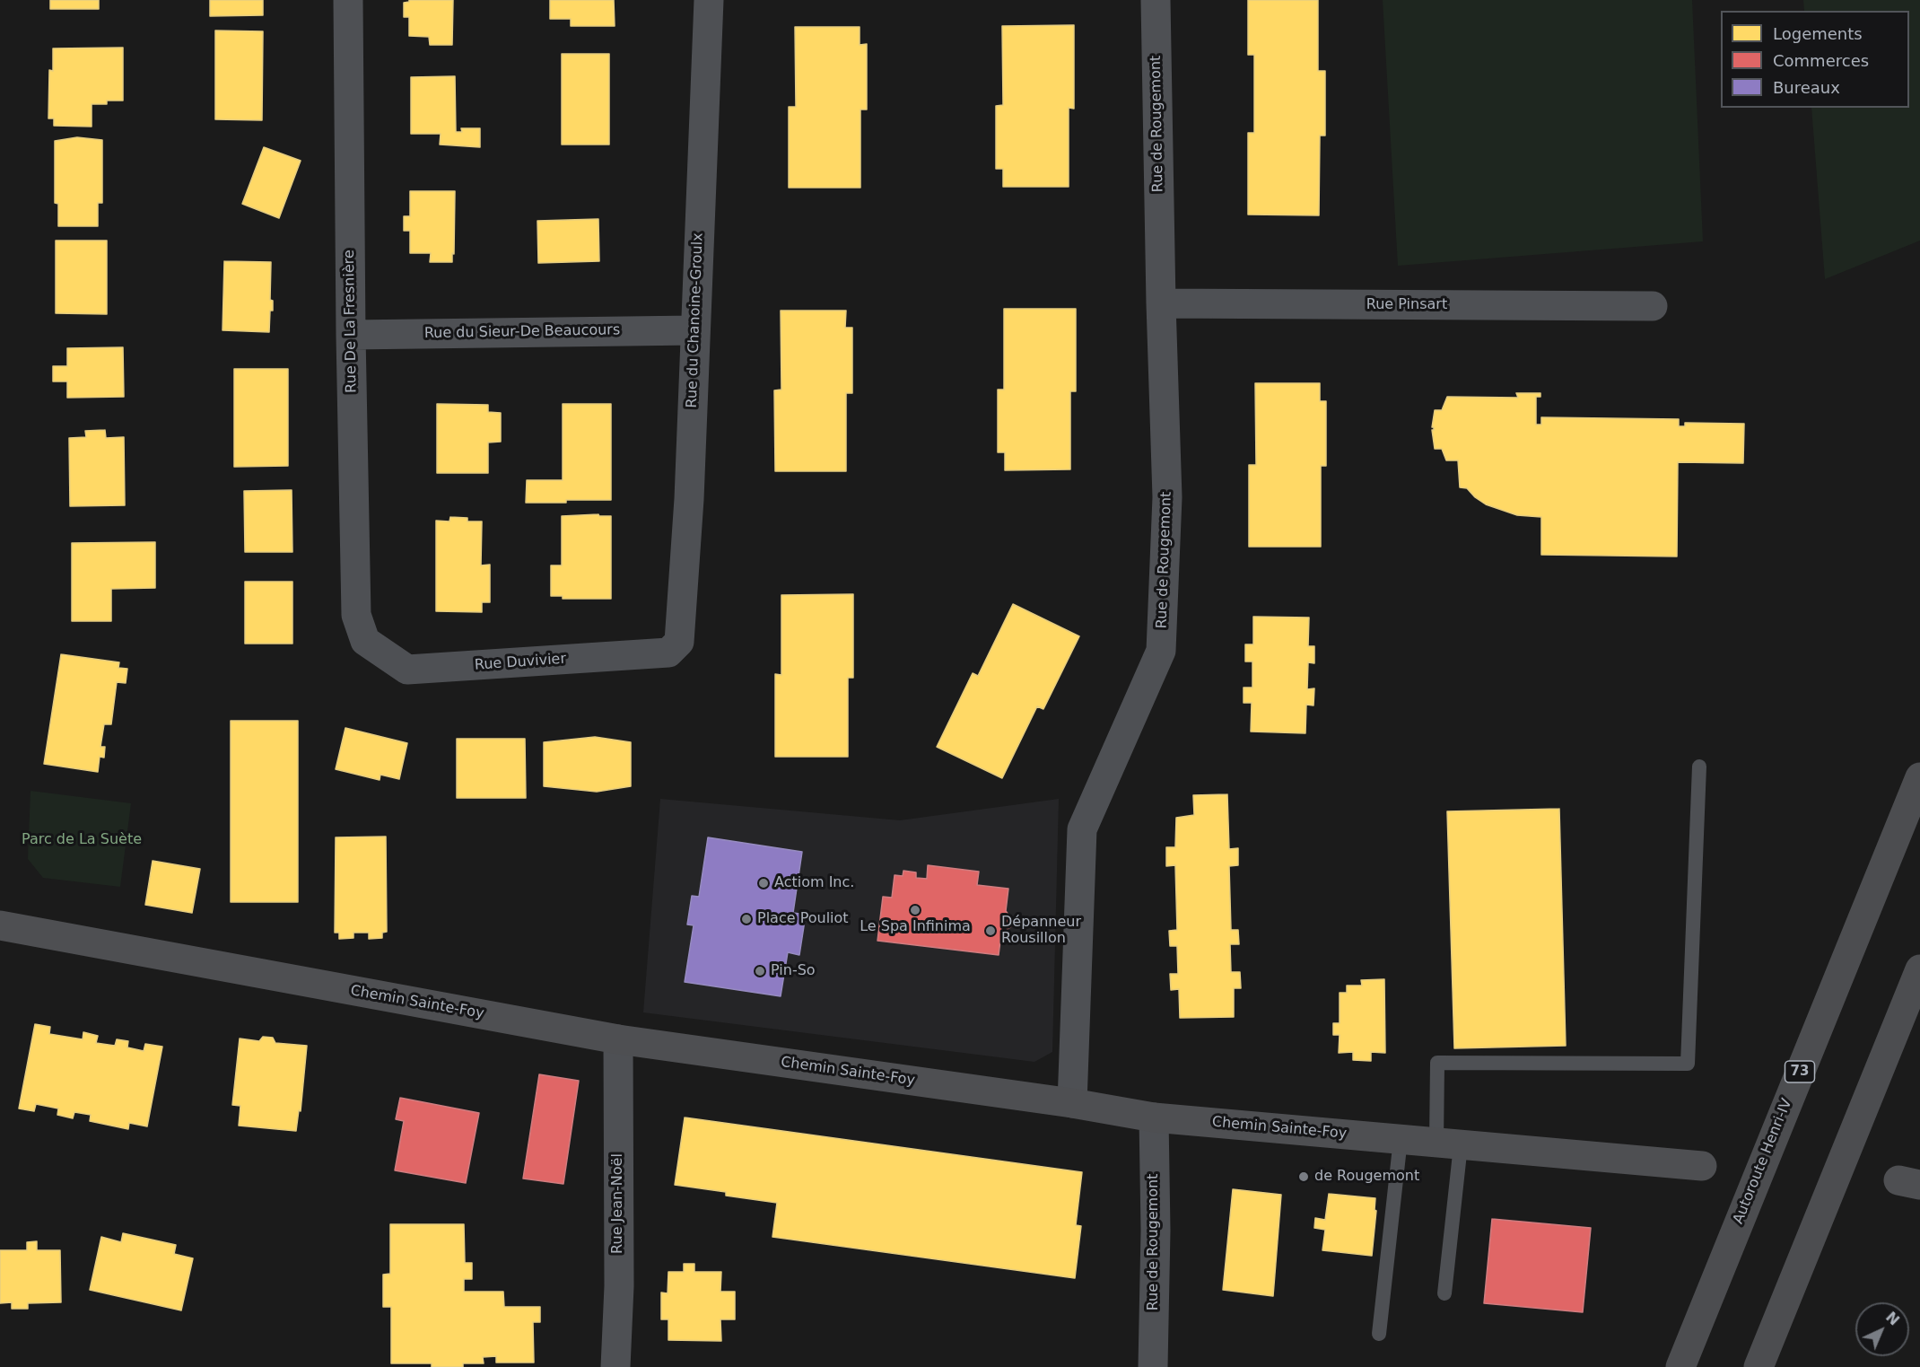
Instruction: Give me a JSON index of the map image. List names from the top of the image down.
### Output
{
  "streets": {
    "highway": ["73", "Autoroute Henri-IV"],
    "main road": ["Chemin Sainte-Foy"],
    "street": [
      "Rue de Rougemont",
      "Rue Pinsart",
      "Rue du Chanoine-Groulx",
      "Rue De La Fresnière",
      "Rue du Sieur-De Beaucours",
      "Rue Duvivier",
      "Rue Jean-Noël"
    ]
  },
  "crossings": [
    ["Rue de Rougemont", "Rue Pinsart"],
    ["Rue de Rougemont", "Chemin Sainte-Foy"],
    ["Rue du Chanoine-Groulx", "Rue du Sieur-De Beaucours"],
    ["Rue du Chanoine-Groulx", "Rue Duvivier"],
    ["Rue De La Fresnière", "Rue du Sieur-De Beaucours"],
    ["Rue De La Fresnière", "Rue Duvivier"],
    ["Chemin Sainte-Foy", "Rue Jean-Noël"]
  ],
  "parks": ["Parc de La Suète"],
  "places": [
    "Actiom Inc.",
    "Le Spa Infinima",
    "Place Pouliot",
    "Dépanneur Rousillon",
    "Pin-So",
    "de Rougemont"
  ],
  "legend": ["Logements", "Commerces", "Bureaux"],
  "north": "top right"
}
